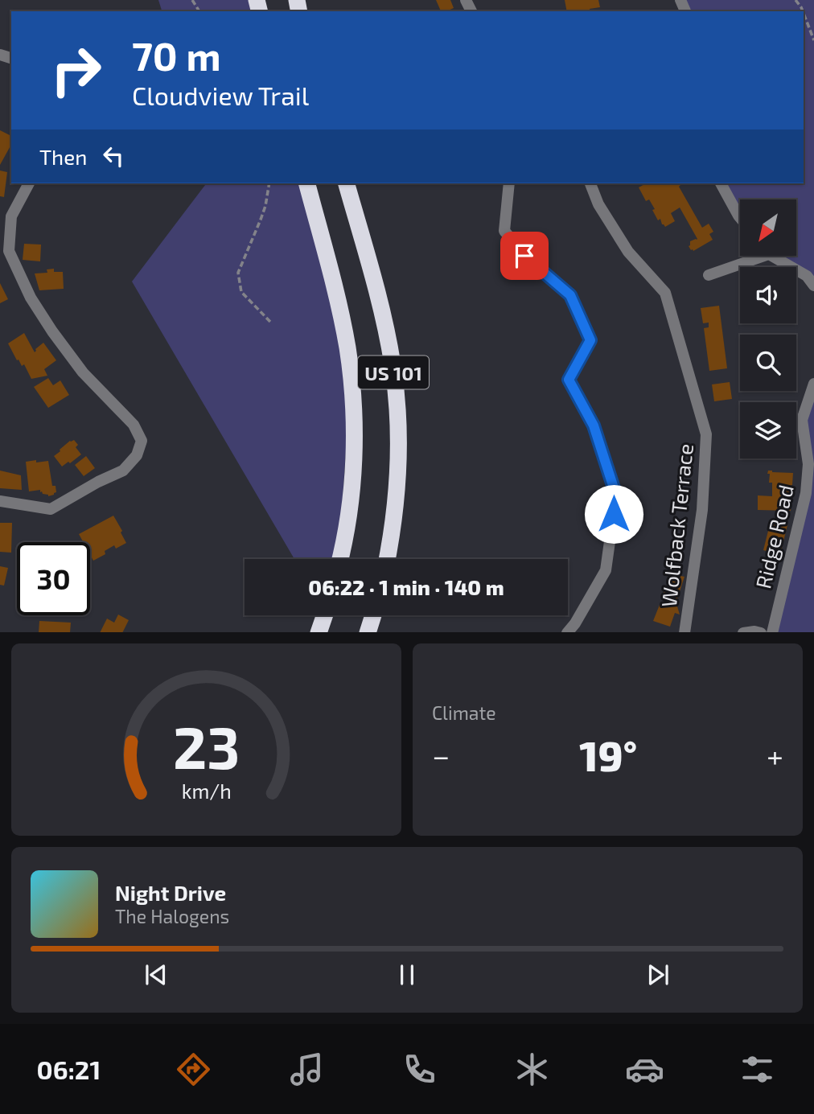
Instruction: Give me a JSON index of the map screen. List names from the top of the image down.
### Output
{
  "streets": {
    "highway": ["US 101"],
    "street": ["Wolfback Terrace", "Ridge Road"]
  },
  "north": "bottom left",
  "page": {
    "turn": ["70 m", "Cloudview Trail"],
    "then": "Then",
    "limit": "30",
    "trip": "06:22 · 1 min · 140 m",
    "tile": "Climate",
    "heat": ["−", "19°", "+"],
    "song": ["Night Drive", "The Halogens"],
    "tabs": "06:21",
    "gauge": ["23", "km/h"]
  }
}
